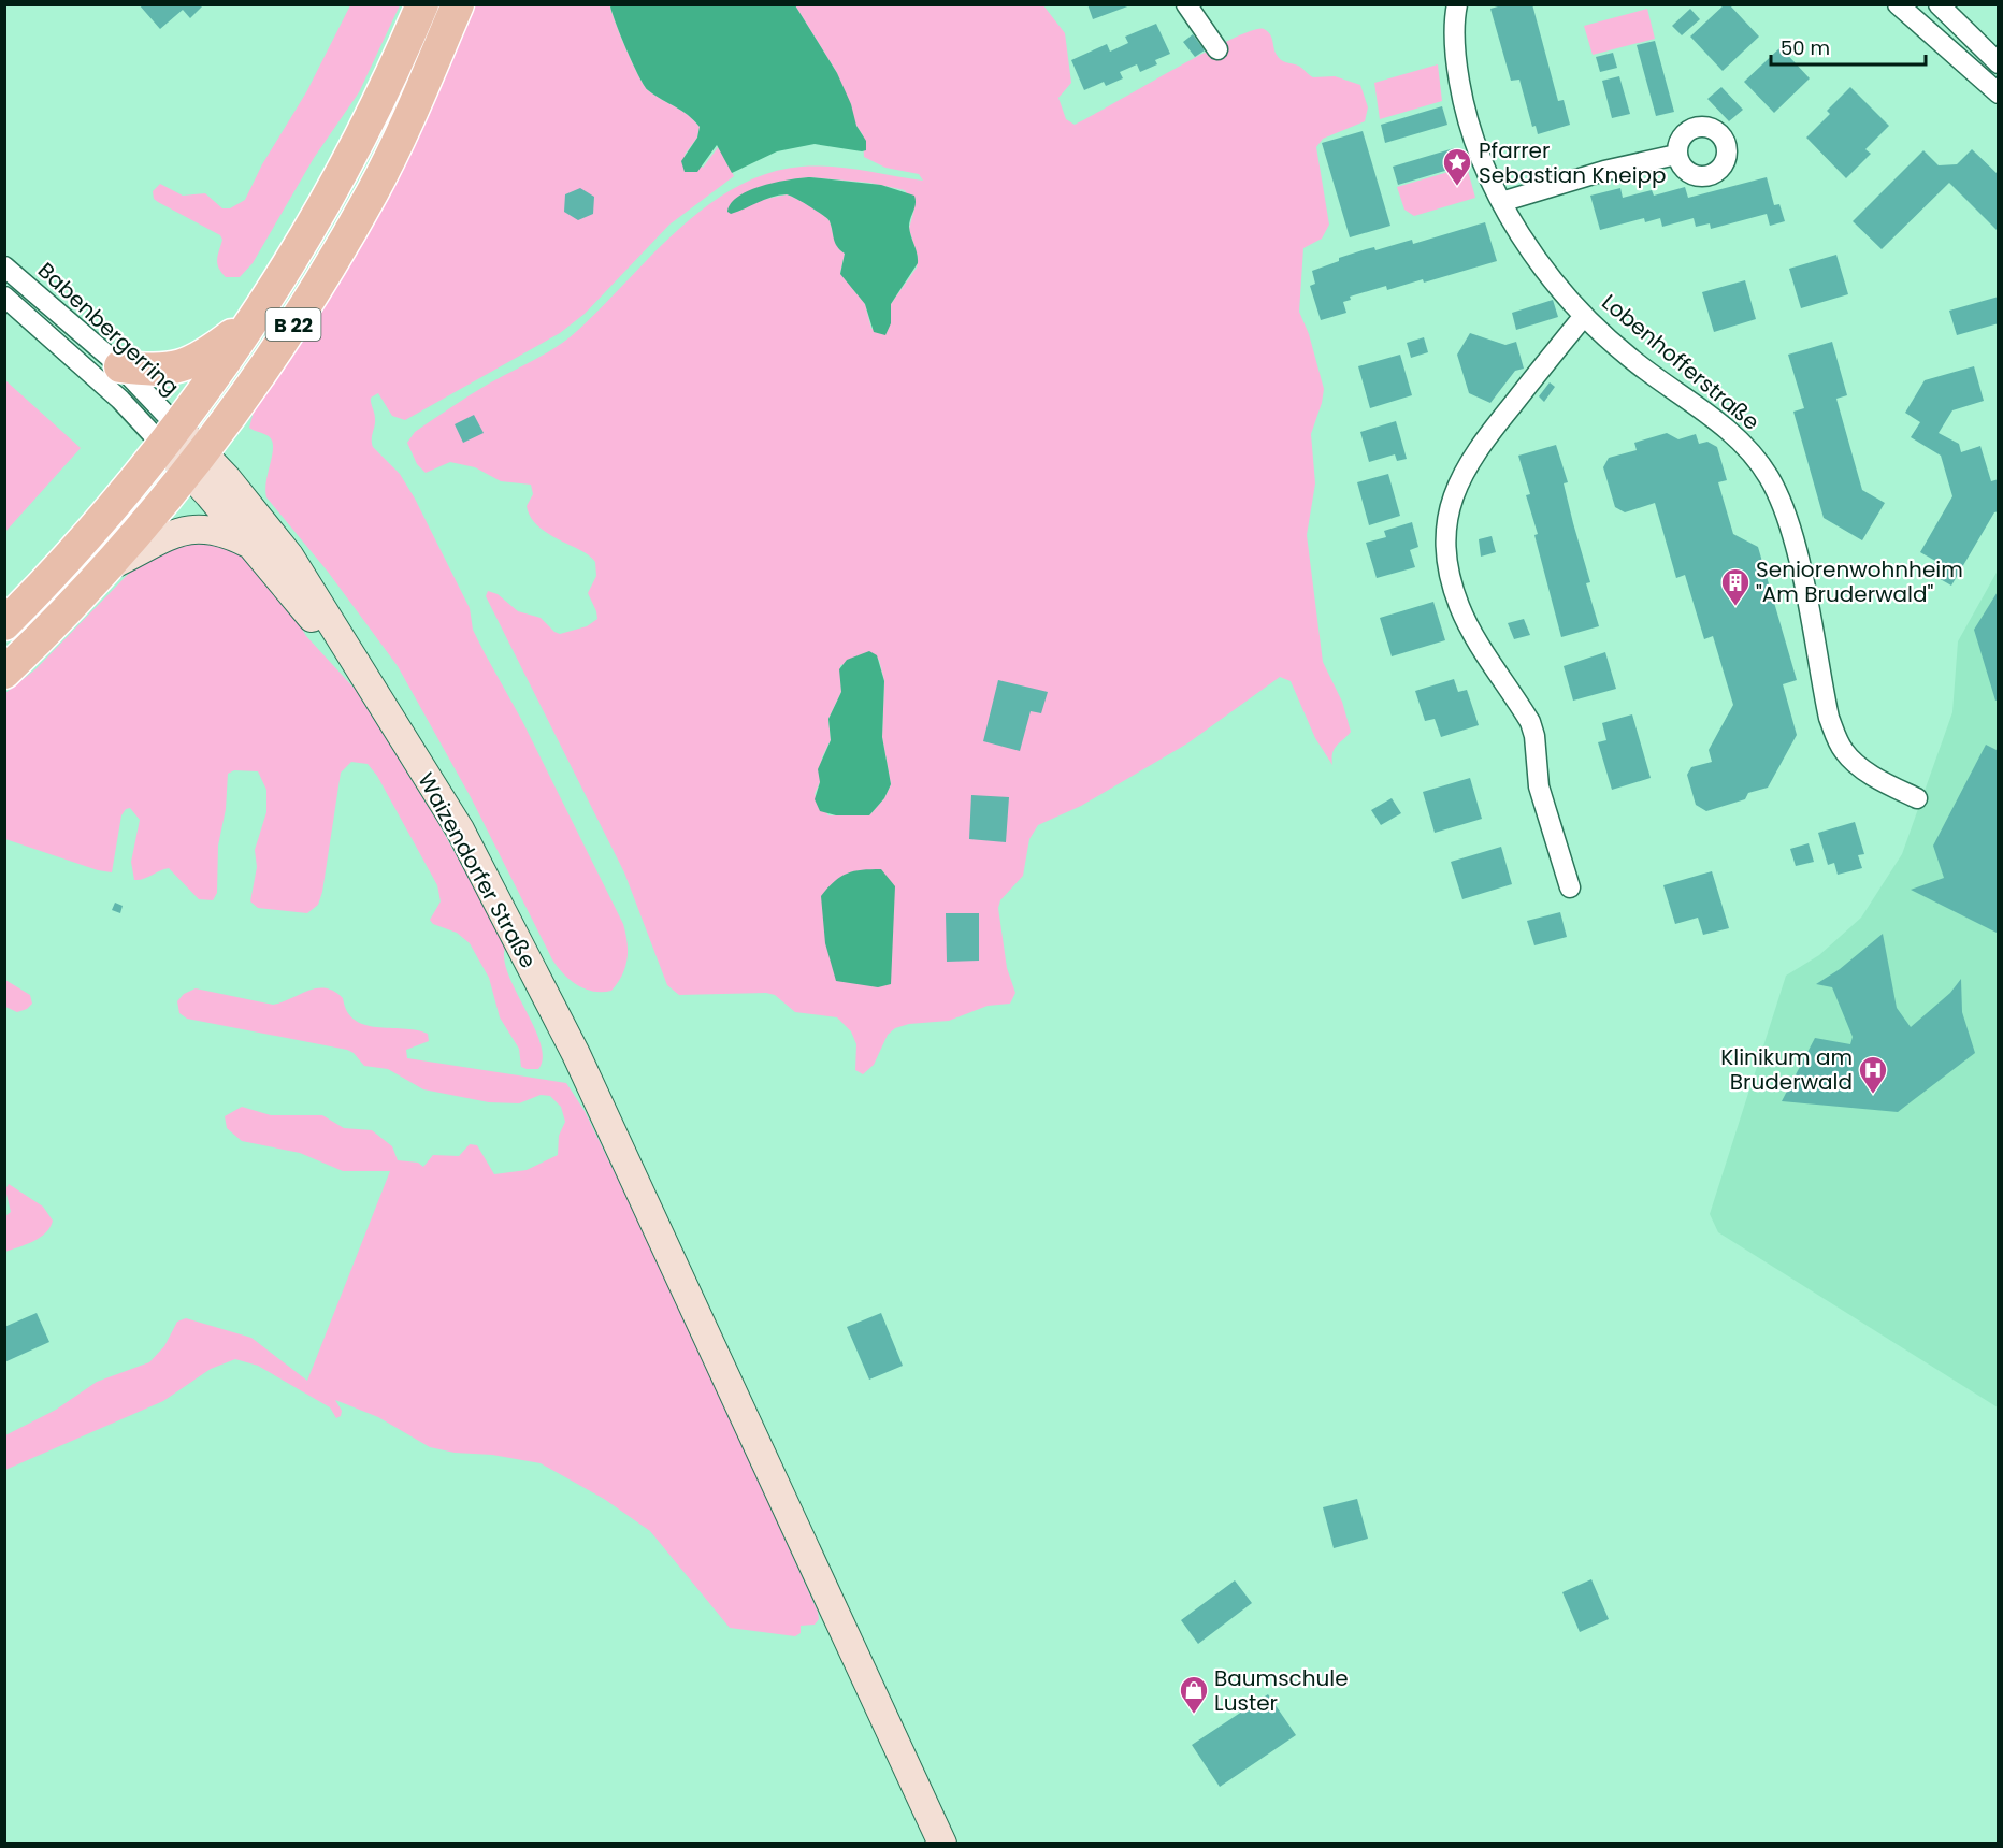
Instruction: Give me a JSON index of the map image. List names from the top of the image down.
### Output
{
  "streets": {
    "main road": ["B 22", "Waizendorfer Straße"],
    "street": ["Babenbergerring", "Lobenhofferstraße"]
  },
  "crossings": [
    ["B 22", "Babenbergerring"],
    ["B 22", "Waizendorfer Straße"],
    ["Babenbergerring", "Waizendorfer Straße"]
  ],
  "places": {
    "place": ["Pfarrer Sebastian Kneipp"],
    "building": ["Seniorenwohnheim \"Am Bruderwald\""],
    "hospital": ["Klinikum am Bruderwald"],
    "shop": ["Baumschule Luster"]
  },
  "scale_bar": "50 m"
}
